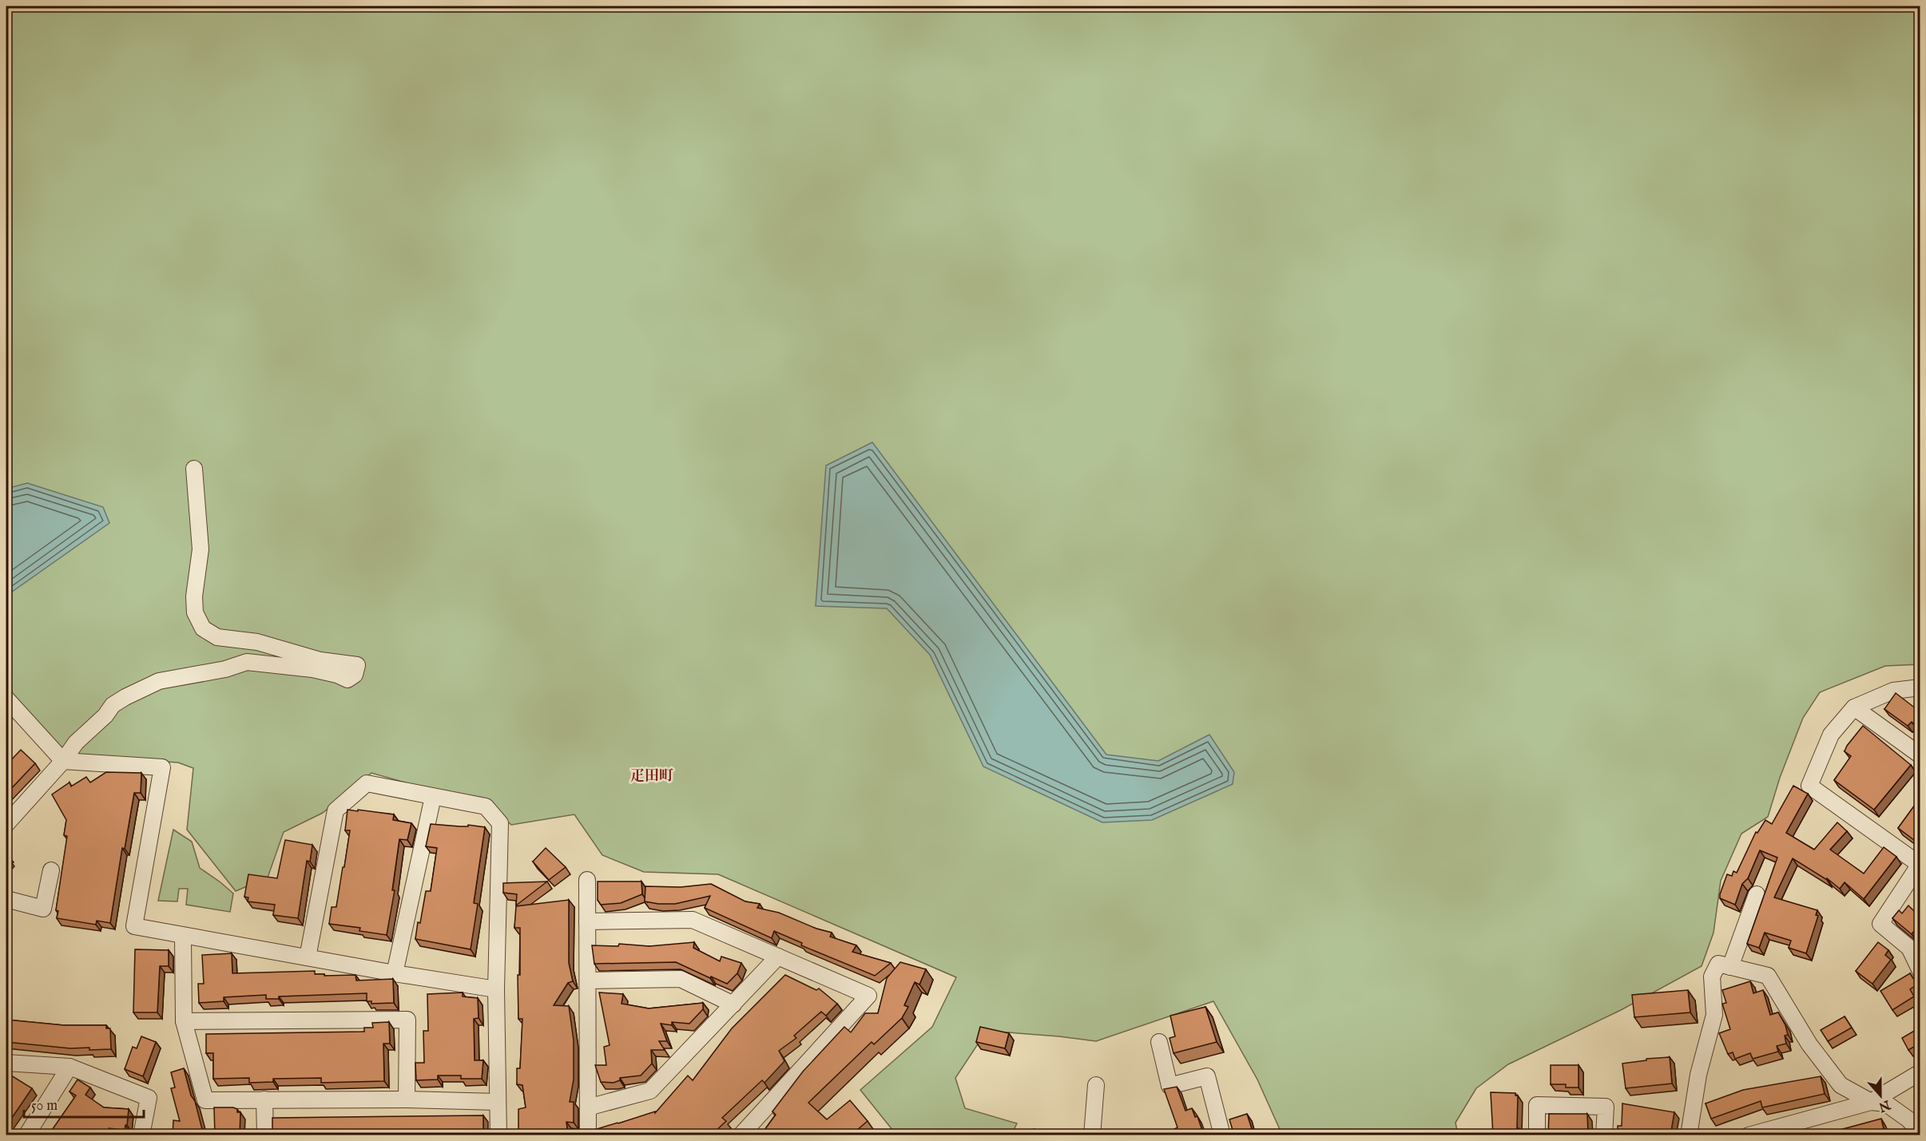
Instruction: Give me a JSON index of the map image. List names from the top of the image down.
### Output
{
  "districts": ["疋田町"],
  "scale_bar": "50 m",
  "north": "bottom"
}
